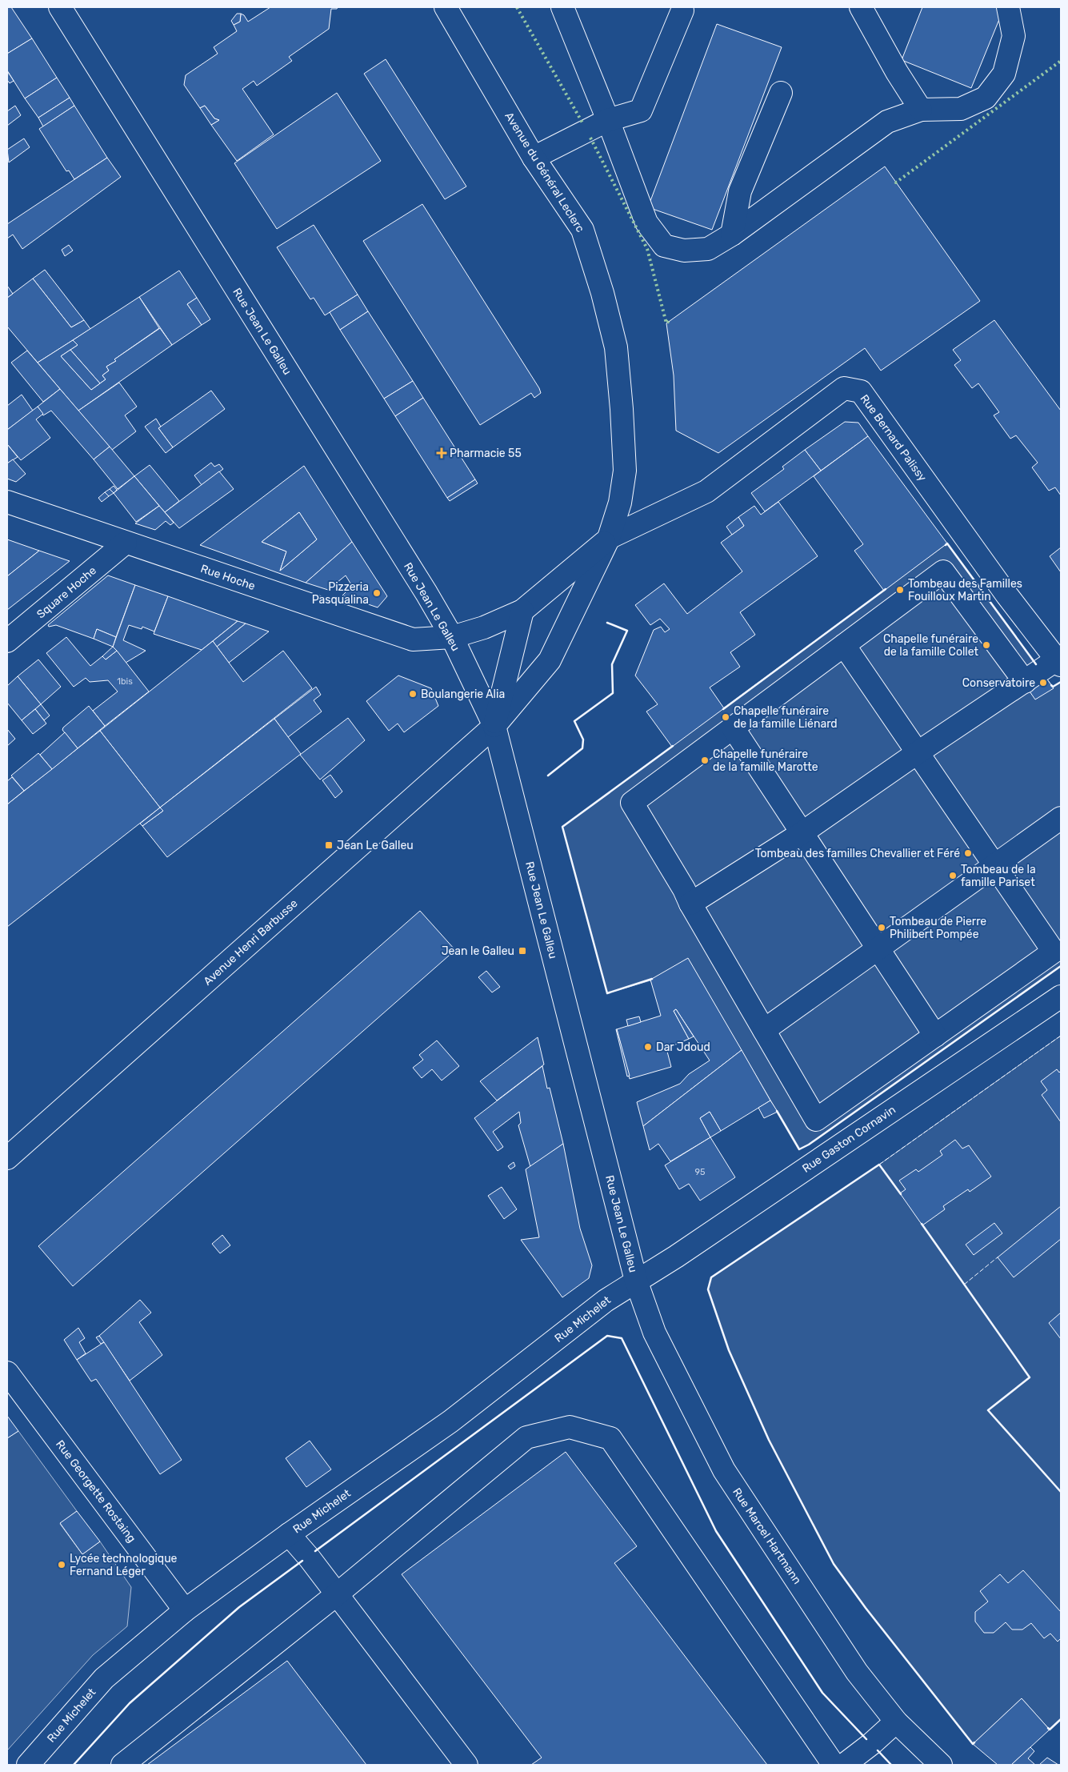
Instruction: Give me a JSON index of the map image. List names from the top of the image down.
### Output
{
  "streets": {
    "street": [
      "Avenue du Général Leclerc",
      "Rue Jean Le Galleu",
      "Rue Bernard Palissy",
      "Rue Hoche",
      "Square Hoche",
      "Avenue Henri Barbusse",
      "Rue Gaston Cornavin",
      "Rue Michelet",
      "Rue Georgette Rostaing",
      "Rue Marcel Hartmann"
    ]
  },
  "crossings": [
    ["Avenue du Général Leclerc", "Rue Jean Le Galleu"],
    ["Avenue du Général Leclerc", "Rue Bernard Palissy"],
    ["Avenue du Général Leclerc", "Avenue Henri Barbusse"],
    ["Rue Jean Le Galleu", "Rue Hoche"],
    ["Rue Jean Le Galleu", "Avenue Henri Barbusse"],
    ["Rue Jean Le Galleu", "Rue Gaston Cornavin"],
    ["Rue Jean Le Galleu", "Rue Michelet"],
    ["Rue Jean Le Galleu", "Rue Marcel Hartmann"],
    ["Rue Hoche", "Square Hoche"],
    ["Rue Gaston Cornavin", "Rue Michelet"],
    ["Rue Gaston Cornavin", "Rue Marcel Hartmann"],
    ["Rue Michelet", "Rue Georgette Rostaing"],
    ["Rue Michelet", "Rue Marcel Hartmann"]
  ],
  "places": {
    "health": ["Pharmacie 55"],
    "other": [
      "Tombeau des Familles Fouilloux Martin",
      "Pizzeria Pasqualina",
      "Chapelle funéraire de la famille Collet",
      "Conservatoire",
      "Boulangerie Alia",
      "Chapelle funéraire de la famille Liénard",
      "Chapelle funéraire de la famille Marotte",
      "Tombeau des familles Chevallier et Féré",
      "Tombeau de la famille Pariset",
      "Tombeau de Pierre Philibert Pompée",
      "Dar Jdoud",
      "Lycée technologique Fernand Léger"
    ],
    "transit": ["Jean Le Galleu", "Jean le Galleu"]
  },
  "house_numbers": ["1bis", "95"]
}
